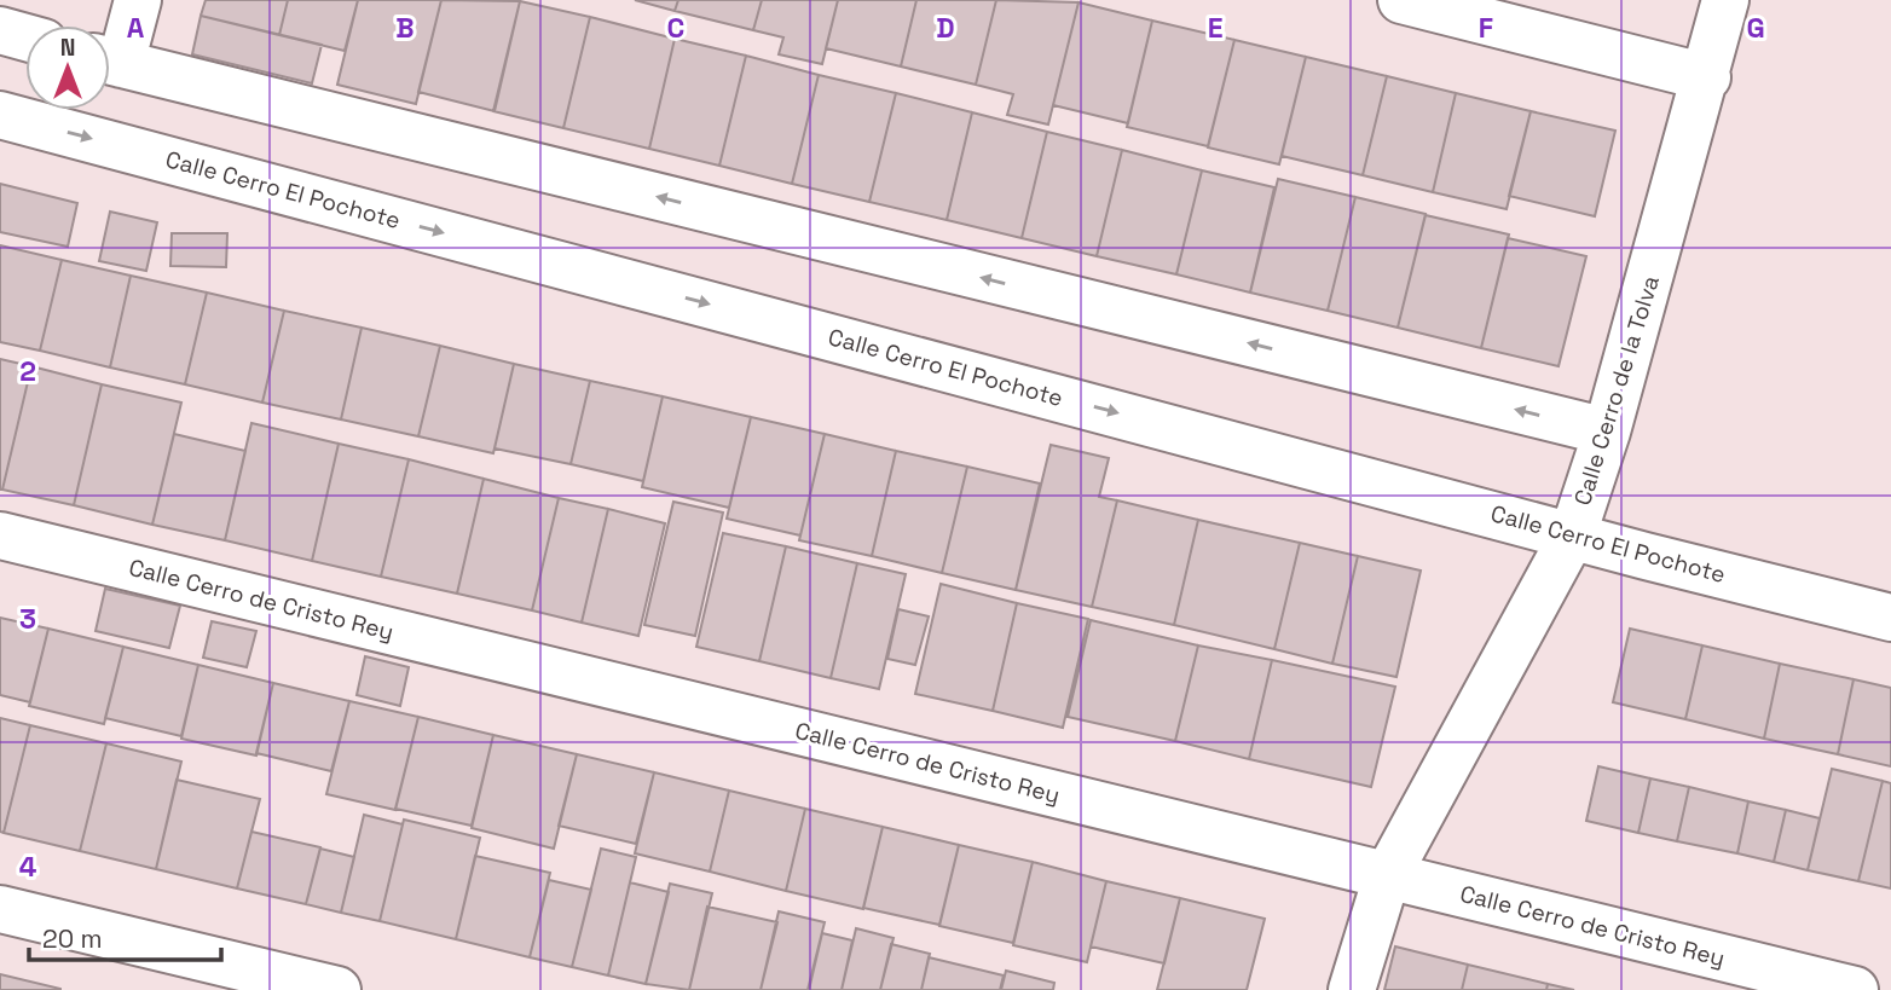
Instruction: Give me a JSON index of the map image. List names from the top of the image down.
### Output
{
  "streets": {
    "street": ["Calle Cerro El Pochote", "Calle Cerro de la Tolva", "Calle Cerro de Cristo Rey"]
  },
  "crossings": [
    ["Calle Cerro El Pochote", "Calle Cerro de la Tolva"],
    ["Calle Cerro de la Tolva", "Calle Cerro de Cristo Rey"]
  ],
  "scale_bar": "20 m",
  "north": "top",
  "grid": {
    "columns": [
      "A",
      "B",
      "C",
      "D",
      "E",
      "F",
      "G"
    ],
    "rows": ["2", "3", "4"]
  }
}
